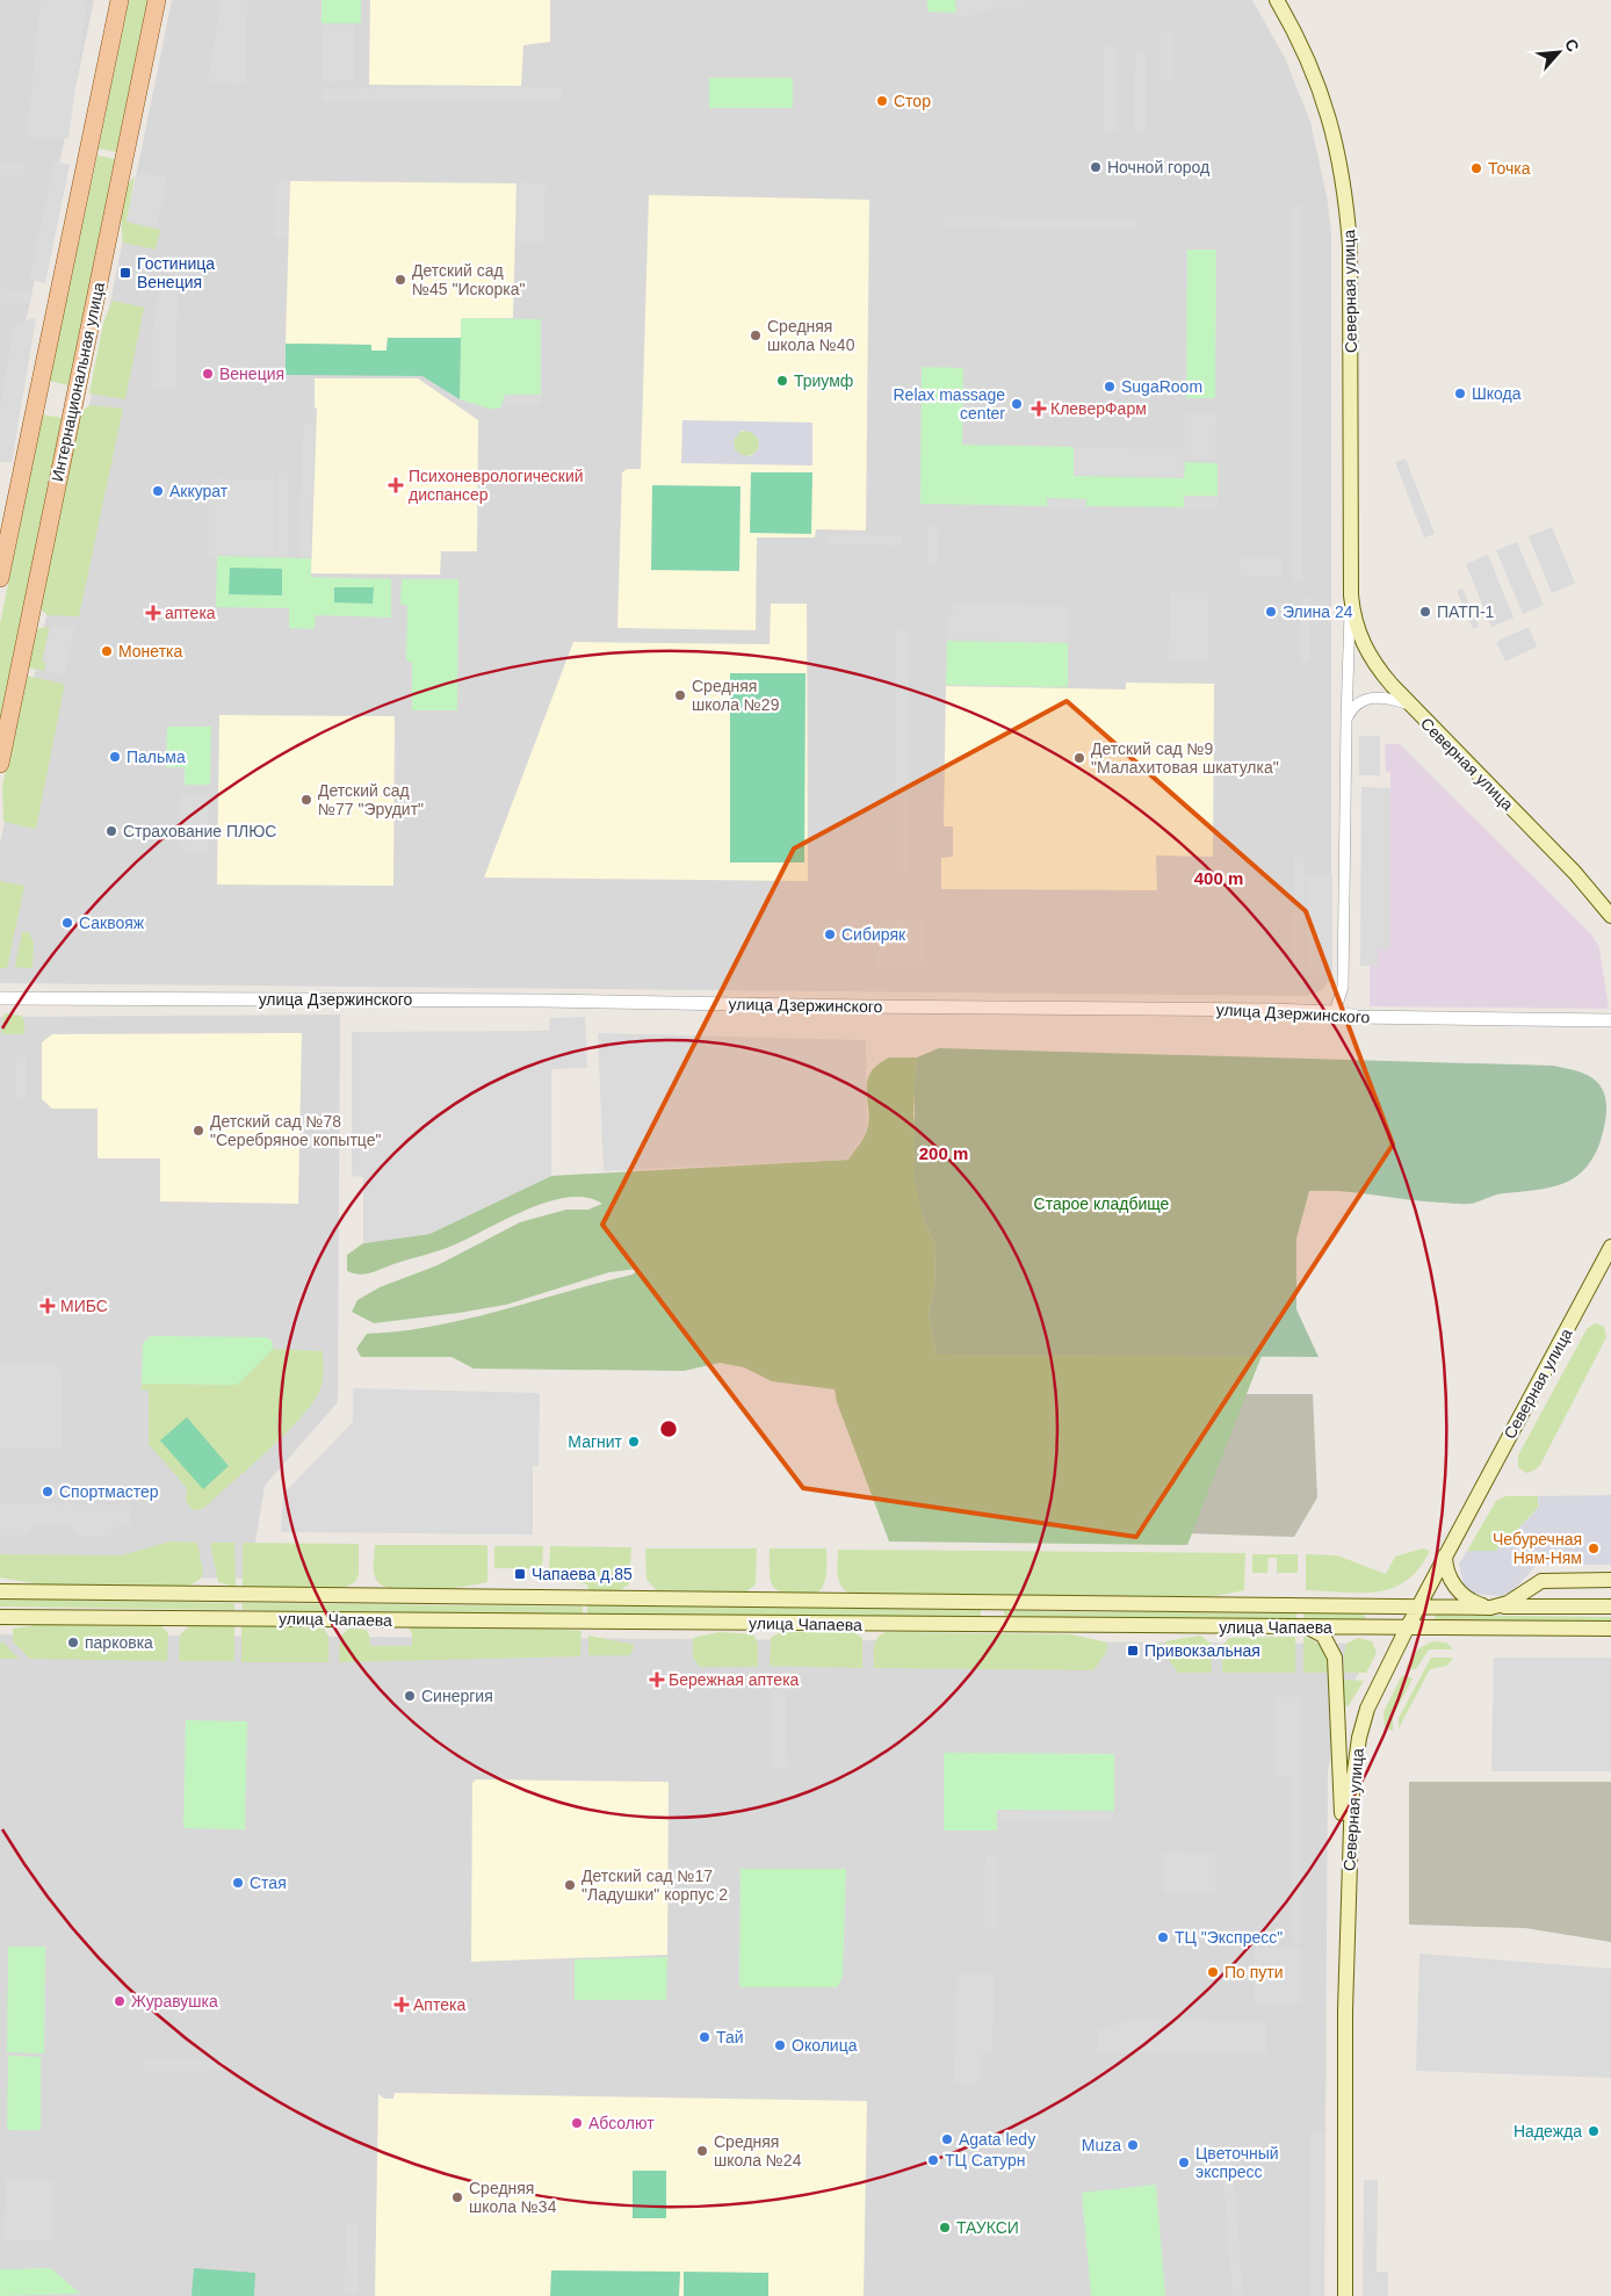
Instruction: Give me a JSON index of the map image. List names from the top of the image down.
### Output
{
  "streets": {
    "main road": ["Северная улица", "Интернациональная улица", "улица Чапаева"],
    "street": ["улица Дзержинского"]
  },
  "crossings": [
    ["Северная улица", "улица Дзержинского"],
    ["Северная улица", "улица Чапаева"]
  ],
  "parks": ["Старое кладбище"],
  "places": {
    "other": [
      "Стор",
      "Ночной город",
      "Точка",
      "Детский сад №45 \"Искорка\"",
      "Средняя школа №40",
      "Венеция",
      "Триумф",
      "SugaRoom",
      "Шкода",
      "Relax massage center",
      "Аккурат",
      "Элина 24",
      "ПАТП-1",
      "Монетка",
      "Средняя школа №29",
      "Пальма",
      "Детский сад №9 \"Малахитовая шкатулка\"",
      "Детский сад №77 \"Эрудит\"",
      "Страхование ПЛЮС",
      "Саквояж",
      "Сибиряк",
      "Детский сад №78 \"Серебряное копытце\"",
      "Магнит",
      "Спортмастер",
      "Чебуречная Ням-Ням",
      "парковка",
      "Синергия",
      "Стая",
      "Детский сад №17 \"Ладушки\" корпус 2",
      "ТЦ \"Экспресс\"",
      "По пути",
      "Журавушка",
      "Тай",
      "Околица",
      "Абсолют",
      "Надежда",
      "Agata ledy",
      "Muza",
      "Средняя школа №24",
      "ТЦ Сатурн",
      "Цветочный экспресс",
      "Средняя школа №34",
      "ТАУКСИ"
    ],
    "transit": ["Гостиница Венеция", "Чапаева д.85", "Привокзальная"],
    "health": [
      "КлеверФарм",
      "Психоневрологический диспансер",
      "аптека",
      "МИБС",
      "Бережная аптека",
      "Аптека"
    ]
  },
  "north": "top right",
  "rings": ["400 m", "200 m"]
}
